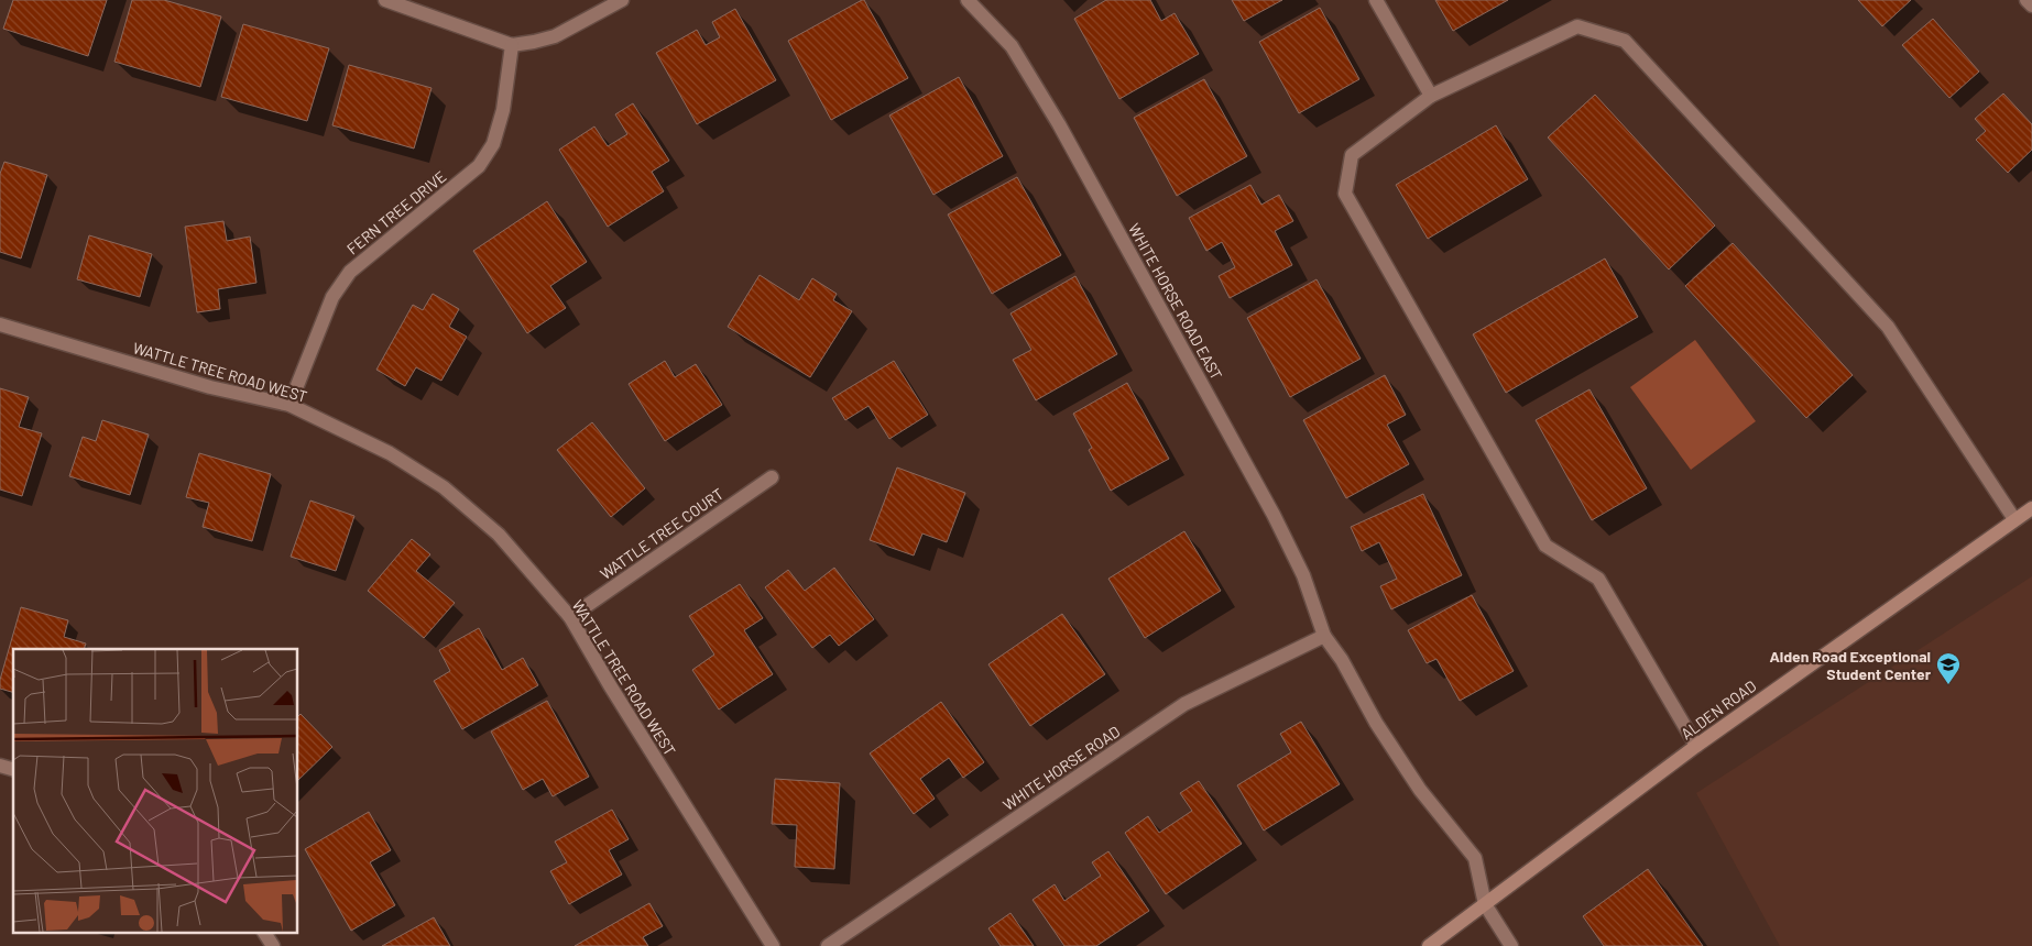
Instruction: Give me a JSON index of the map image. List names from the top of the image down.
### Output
{
  "streets": {
    "street": [
      "FERN TREE DRIVE",
      "WHITE HORSE ROAD EAST",
      "WATTLE TREE ROAD WEST",
      "WATTLE TREE COURT",
      "ALDEN ROAD",
      "WHITE HORSE ROAD"
    ]
  },
  "crossings": [
    ["FERN TREE DRIVE", "WATTLE TREE ROAD WEST"],
    ["WHITE HORSE ROAD EAST", "ALDEN ROAD"],
    ["WHITE HORSE ROAD EAST", "WHITE HORSE ROAD"],
    ["WATTLE TREE ROAD WEST", "WATTLE TREE COURT"]
  ],
  "places": {
    "school or university": ["Alden Road Exceptional Student Center"]
  }
}
